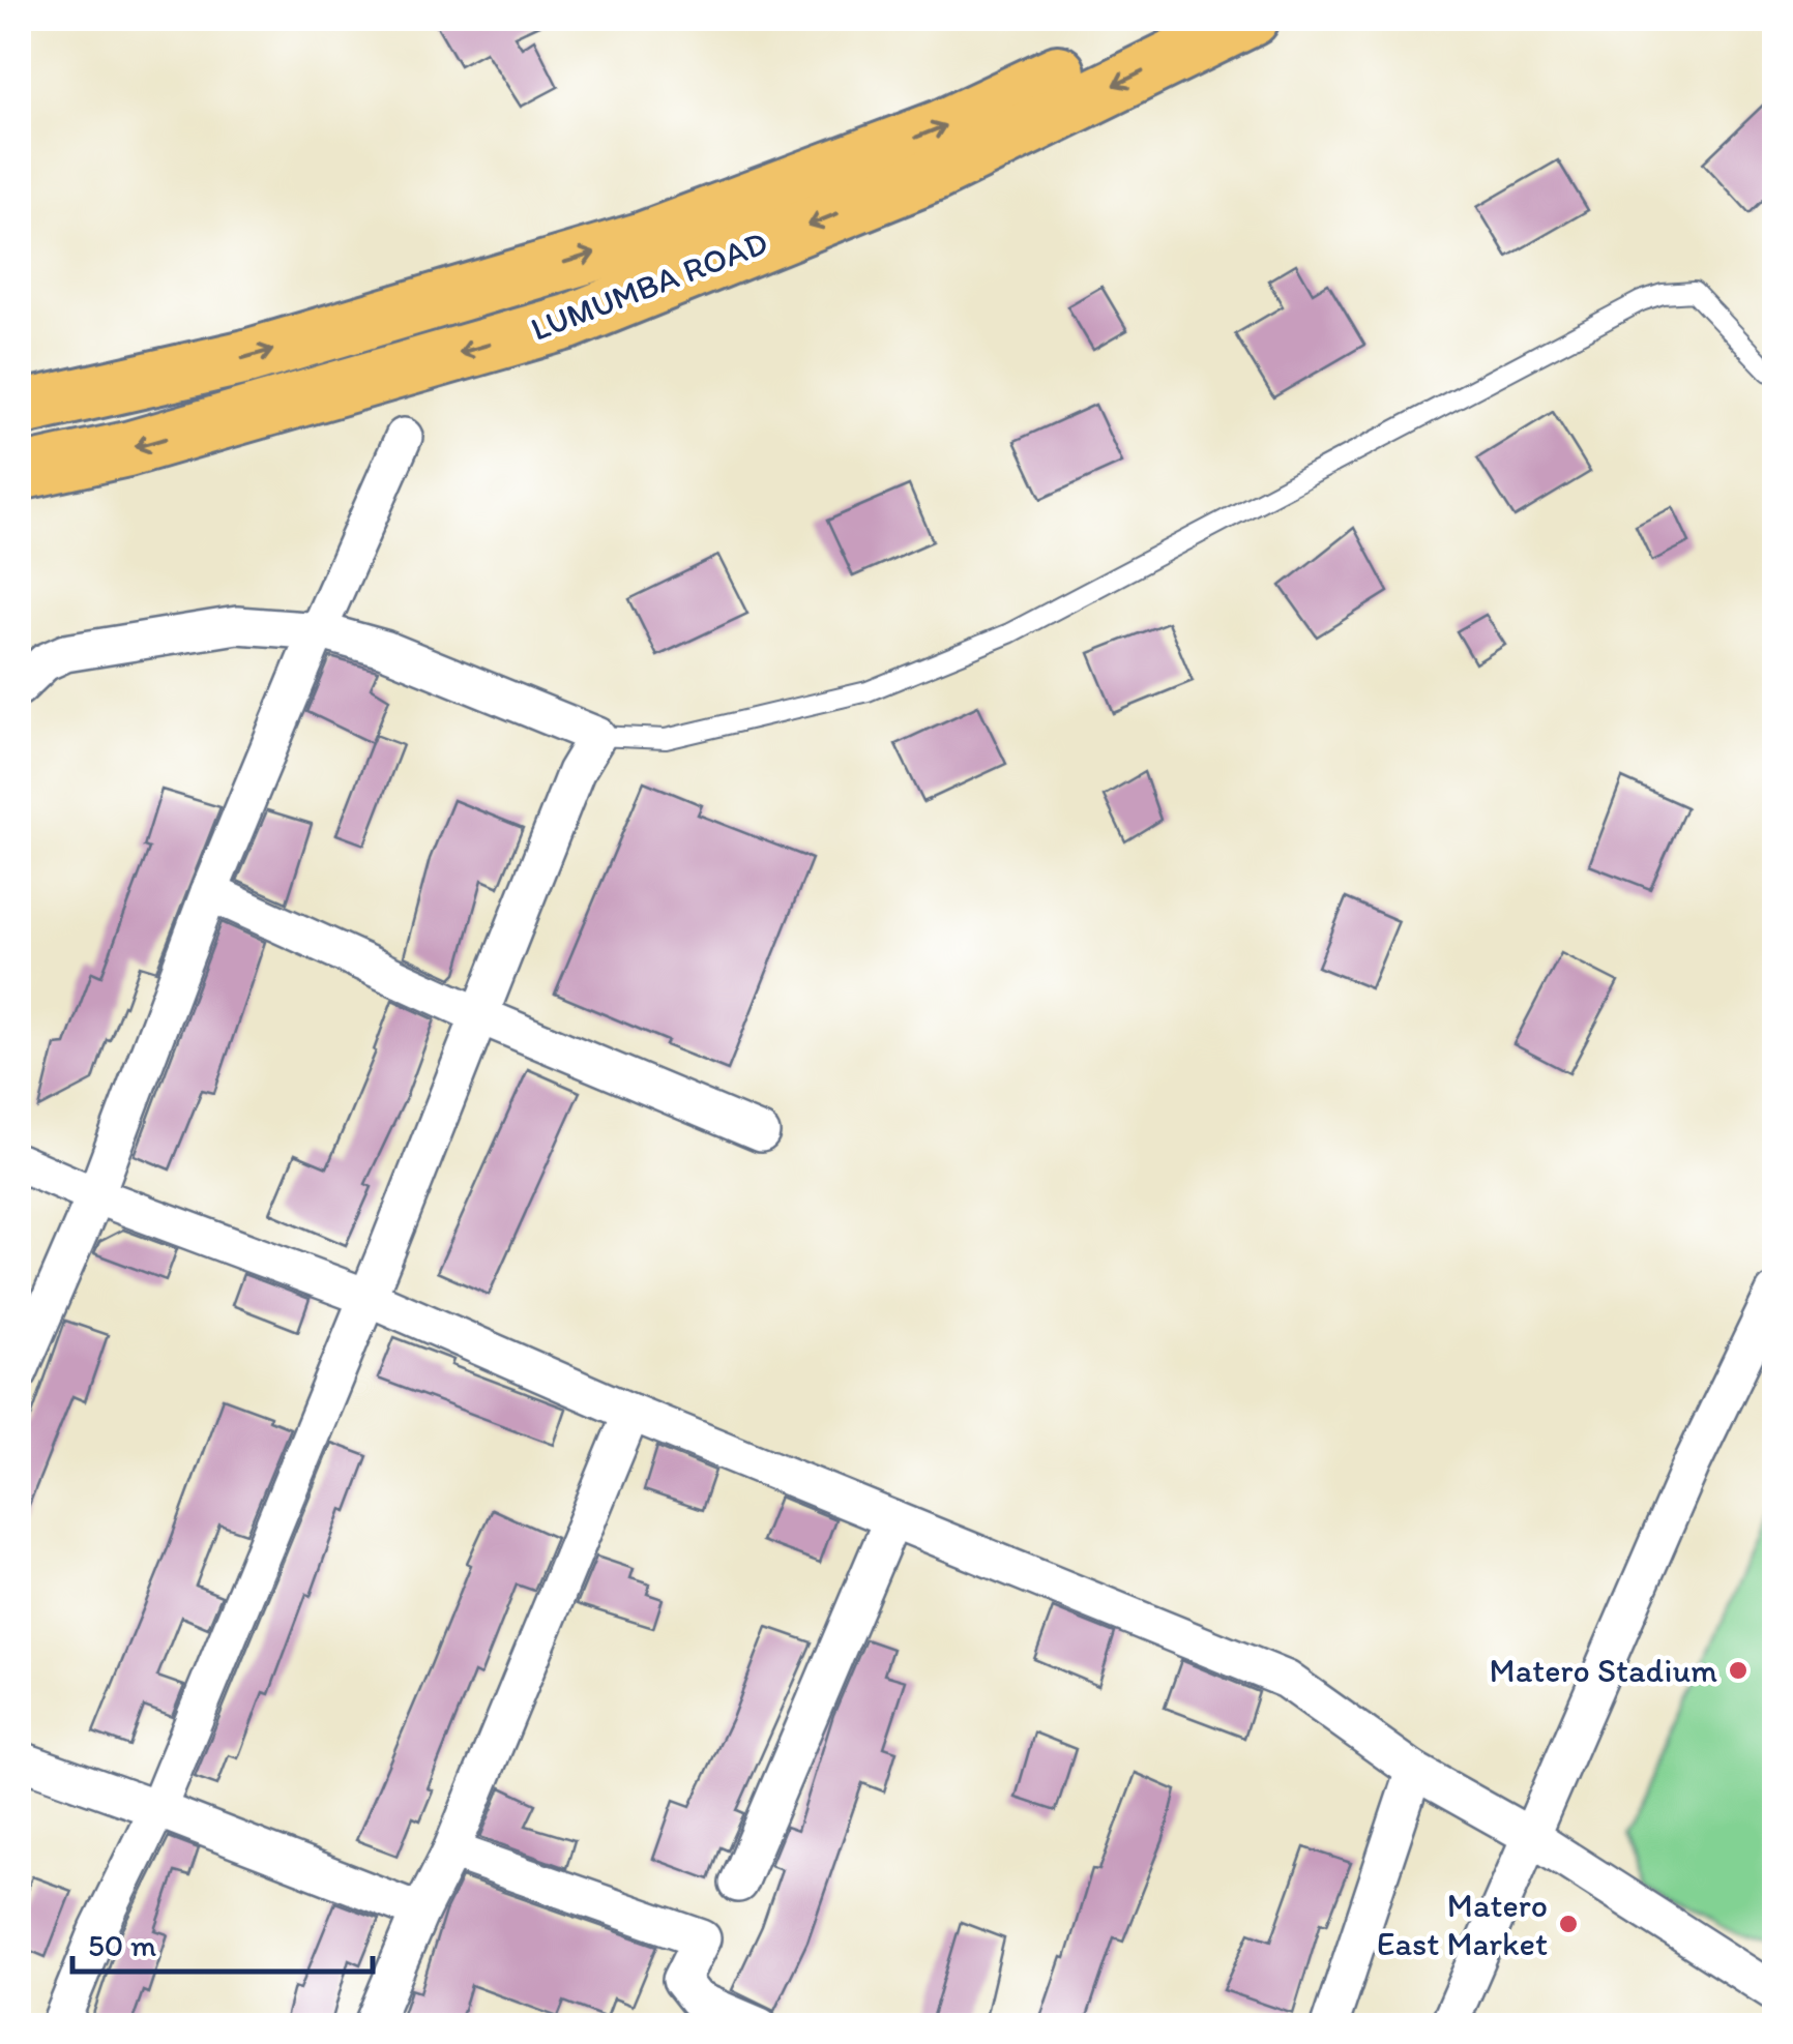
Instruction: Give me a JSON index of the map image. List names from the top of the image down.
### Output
{
  "streets": {
    "main road": ["LUMUMBA ROAD"]
  },
  "places": ["Matero Stadium", "Matero East Market"],
  "scale_bar": "50 m"
}
